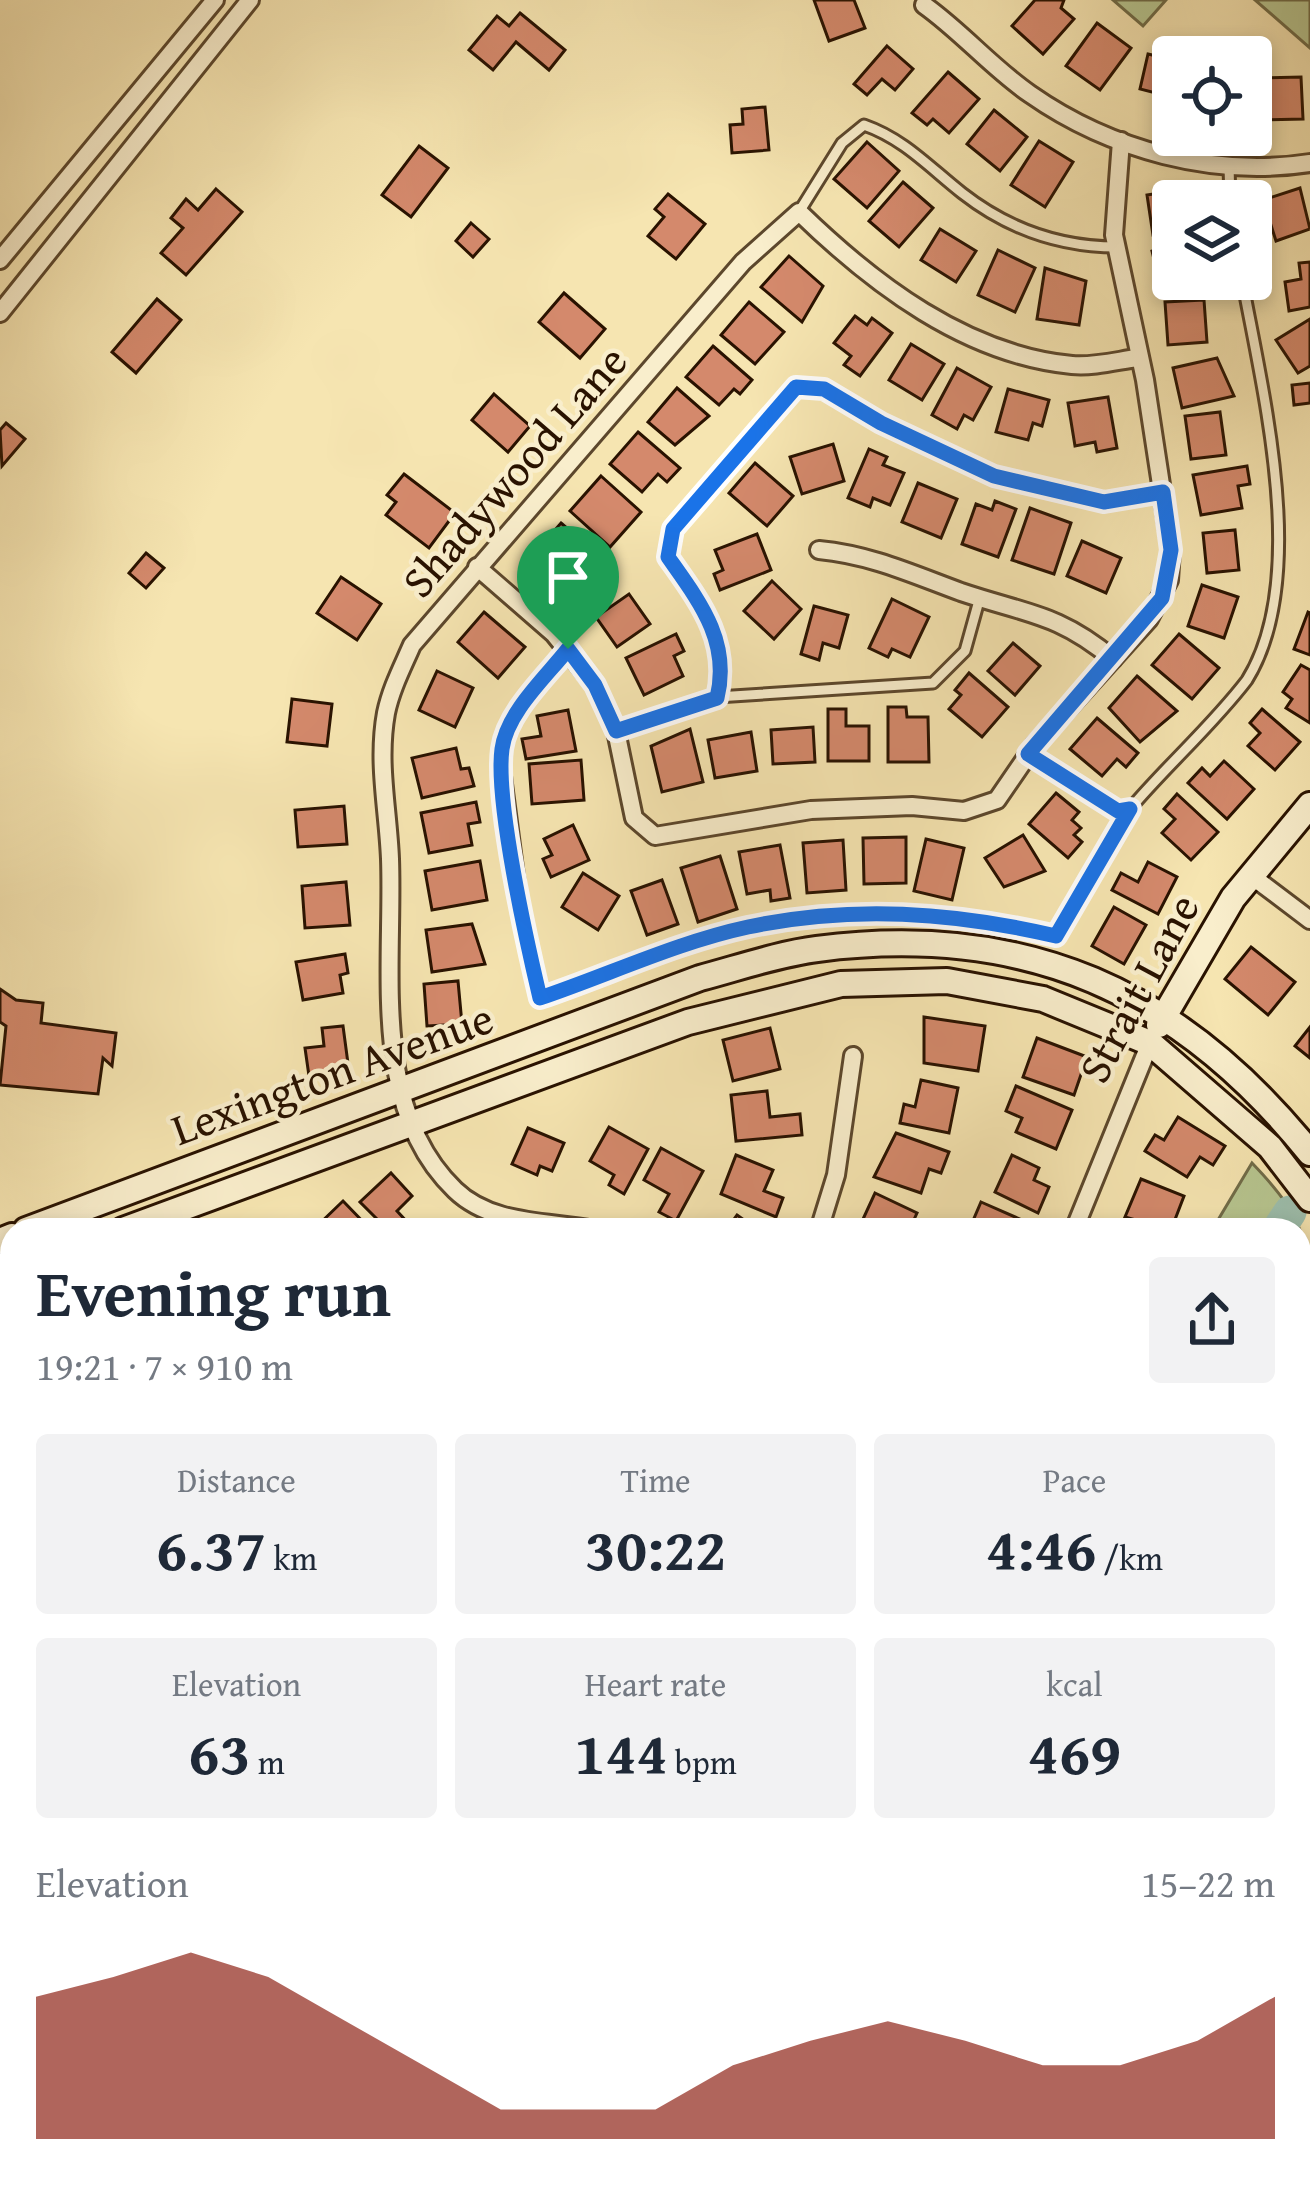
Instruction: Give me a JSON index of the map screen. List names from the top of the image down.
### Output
{
  "streets": {
    "street": ["Shadywood Lane", "Strait Lane", "Lexington Avenue"]
  },
  "crossings": [
    ["Shadywood Lane", "Lexington Avenue"],
    ["Strait Lane", "Lexington Avenue"]
  ],
  "page": {
    "heading": ["Evening run", "19:21 · 7 × 910 m"],
    "stats": [
      ["Distance", "6.37 km"],
      ["Time", "30:22"],
      ["Pace", "4:46 /km"],
      ["Elevation", "63 m"],
      ["Heart rate", "144 bpm"],
      ["kcal", "469"]
    ],
    "chart": ["Elevation", "15–22 m"]
  }
}
